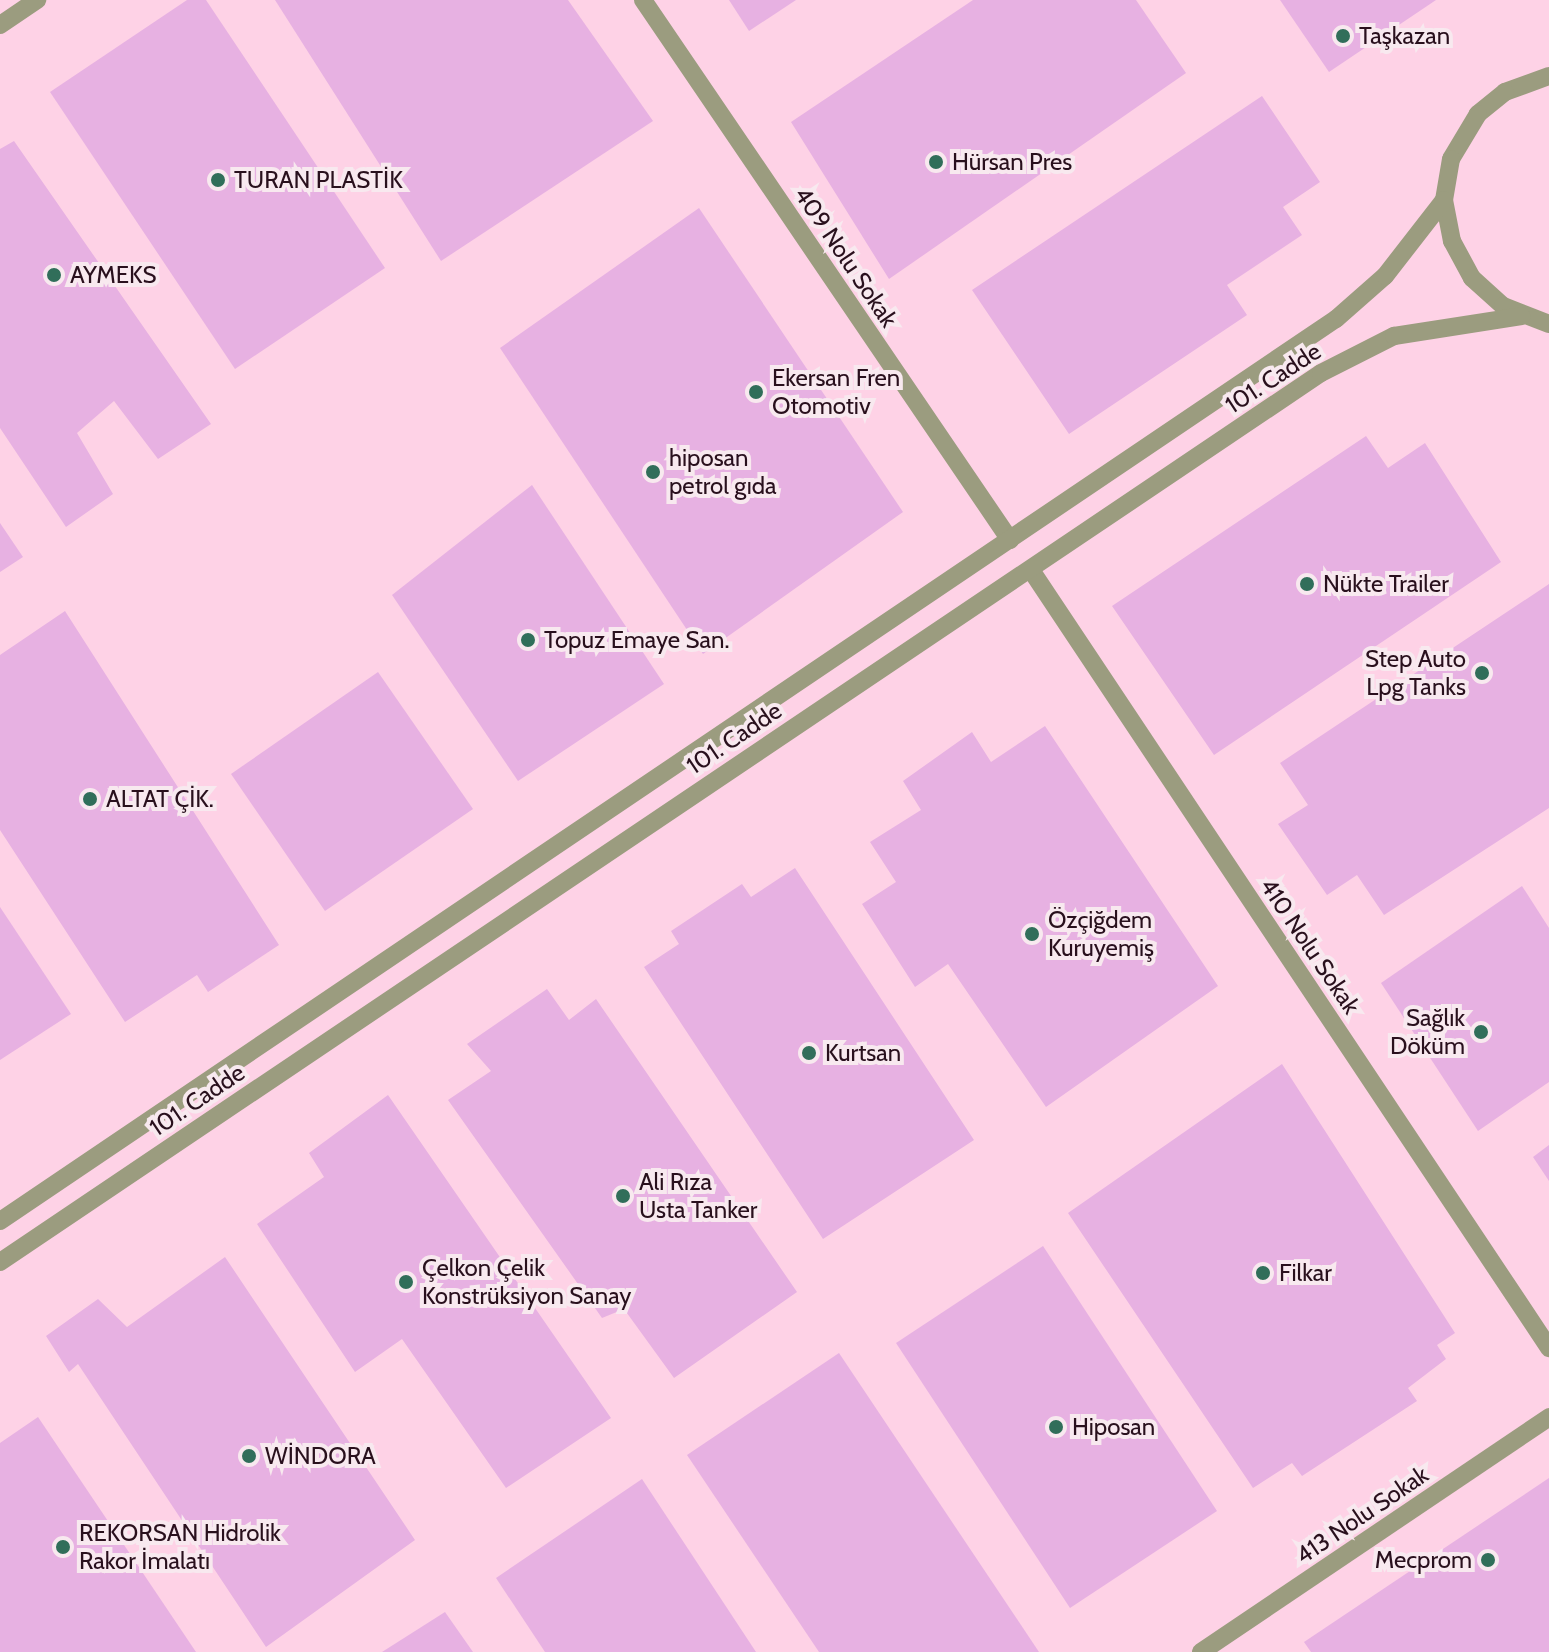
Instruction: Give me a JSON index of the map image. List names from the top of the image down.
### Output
{
  "streets": {
    "street": [
      "409 Nolu Sokak",
      "101. Cadde",
      "410 Nolu Sokak",
      "413 Nolu Sokak"
    ]
  },
  "crossings": [
    ["409 Nolu Sokak", "101. Cadde"],
    ["101. Cadde", "410 Nolu Sokak"]
  ],
  "places": [
    "Taşkazan",
    "Hürsan Pres",
    "TURAN PLASTİK",
    "AYMEKS",
    "Ekersan Fren Otomotiv",
    "hiposan petrol gıda",
    "Nükte Trailer",
    "Topuz Emaye San.",
    "Step Auto Lpg Tanks",
    "ALTAT ÇİK.",
    "Özçiğdem Kuruyemiş",
    "Sağlık Döküm",
    "Kurtsan",
    "Ali Rıza Usta Tanker",
    "Filkar",
    "Çelkon Çelik Konstrüksiyon Sanay",
    "Hiposan",
    "WİNDORA",
    "REKORSAN Hidrolik Rakor İmalatı",
    "Mecprom"
  ]
}
